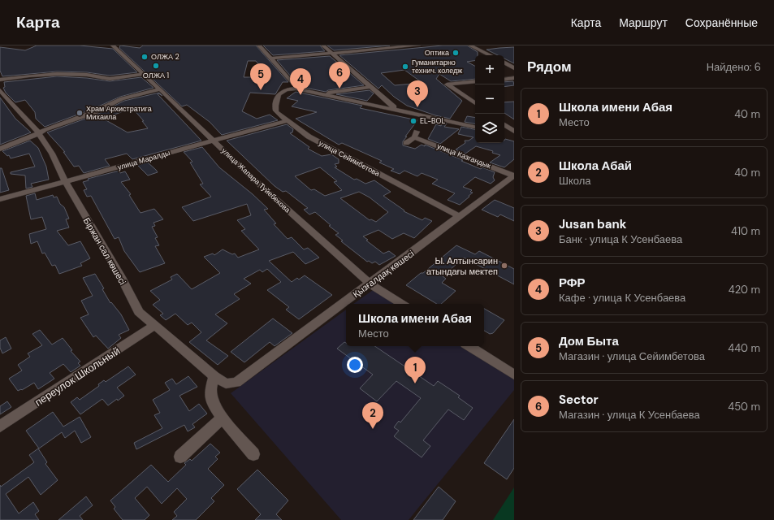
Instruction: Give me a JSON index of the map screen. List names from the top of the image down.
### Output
{
  "streets": {
    "street": [
      "улица Казгандык",
      "улица Сейимбетова",
      "улица Маралды",
      "улица Жапара Туйебекова",
      "Біржан сал көшесі",
      "Қызғалдақ көшесі",
      "переулок Школьный"
    ]
  },
  "crossings": [
    ["улица Казгандык", "Қызғалдақ көшесі"],
    ["улица Сейимбетова", "улица Маралды"],
    ["улица Сейимбетова", "Қызғалдақ көшесі"],
    ["улица Маралды", "улица Жапара Туйебекова"],
    ["улица Маралды", "Біржан сал көшесі"],
    ["улица Жапара Туйебекова", "Қызғалдақ көшесі"],
    ["Біржан сал көшесі", "Қызғалдақ көшесі"],
    ["Біржан сал көшесі", "переулок Школьный"]
  ],
  "places": [
    "Оптика",
    "ОЛЖА 2",
    "ОЛЖА 1",
    "Гуманитарно технич. коледж",
    "Храм Архистратига Михаила",
    "EL-BOL",
    "Ы. Алтынсарин атындағы мектеп"
  ],
  "page": {
    "header": "Карта",
    "nav": ["Карта", "Маршрут", "Сохранённые"],
    "heading": ["Рядом", "Найдено: 6"],
    "map_buttons": ["+", "−"],
    "pins": [
      "6",
      "5",
      "4",
      "3",
      "1",
      "2"
    ],
    "list": [
      {
        "mark": "1",
        "name": "Школа имени Абая",
        "note": "Место",
        "value": "40 m"
      },
      {
        "mark": "2",
        "name": "Школа Абай",
        "note": "Школа",
        "value": "40 m"
      },
      {
        "mark": "3",
        "name": "Jusan bank",
        "note": "Банк · улица К Усенбаева",
        "value": "410 m"
      },
      {
        "mark": "4",
        "name": "РФР",
        "note": "Кафе · улица К Усенбаева",
        "value": "420 m"
      },
      {
        "mark": "5",
        "name": "Дом Быта",
        "note": "Магазин · улица Сейимбетова",
        "value": "440 m"
      },
      {
        "mark": "6",
        "name": "Sector",
        "note": "Магазин · улица К Усенбаева",
        "value": "450 m"
      }
    ],
    "popup": ["Школа имени Абая", "Место"]
  }
}
